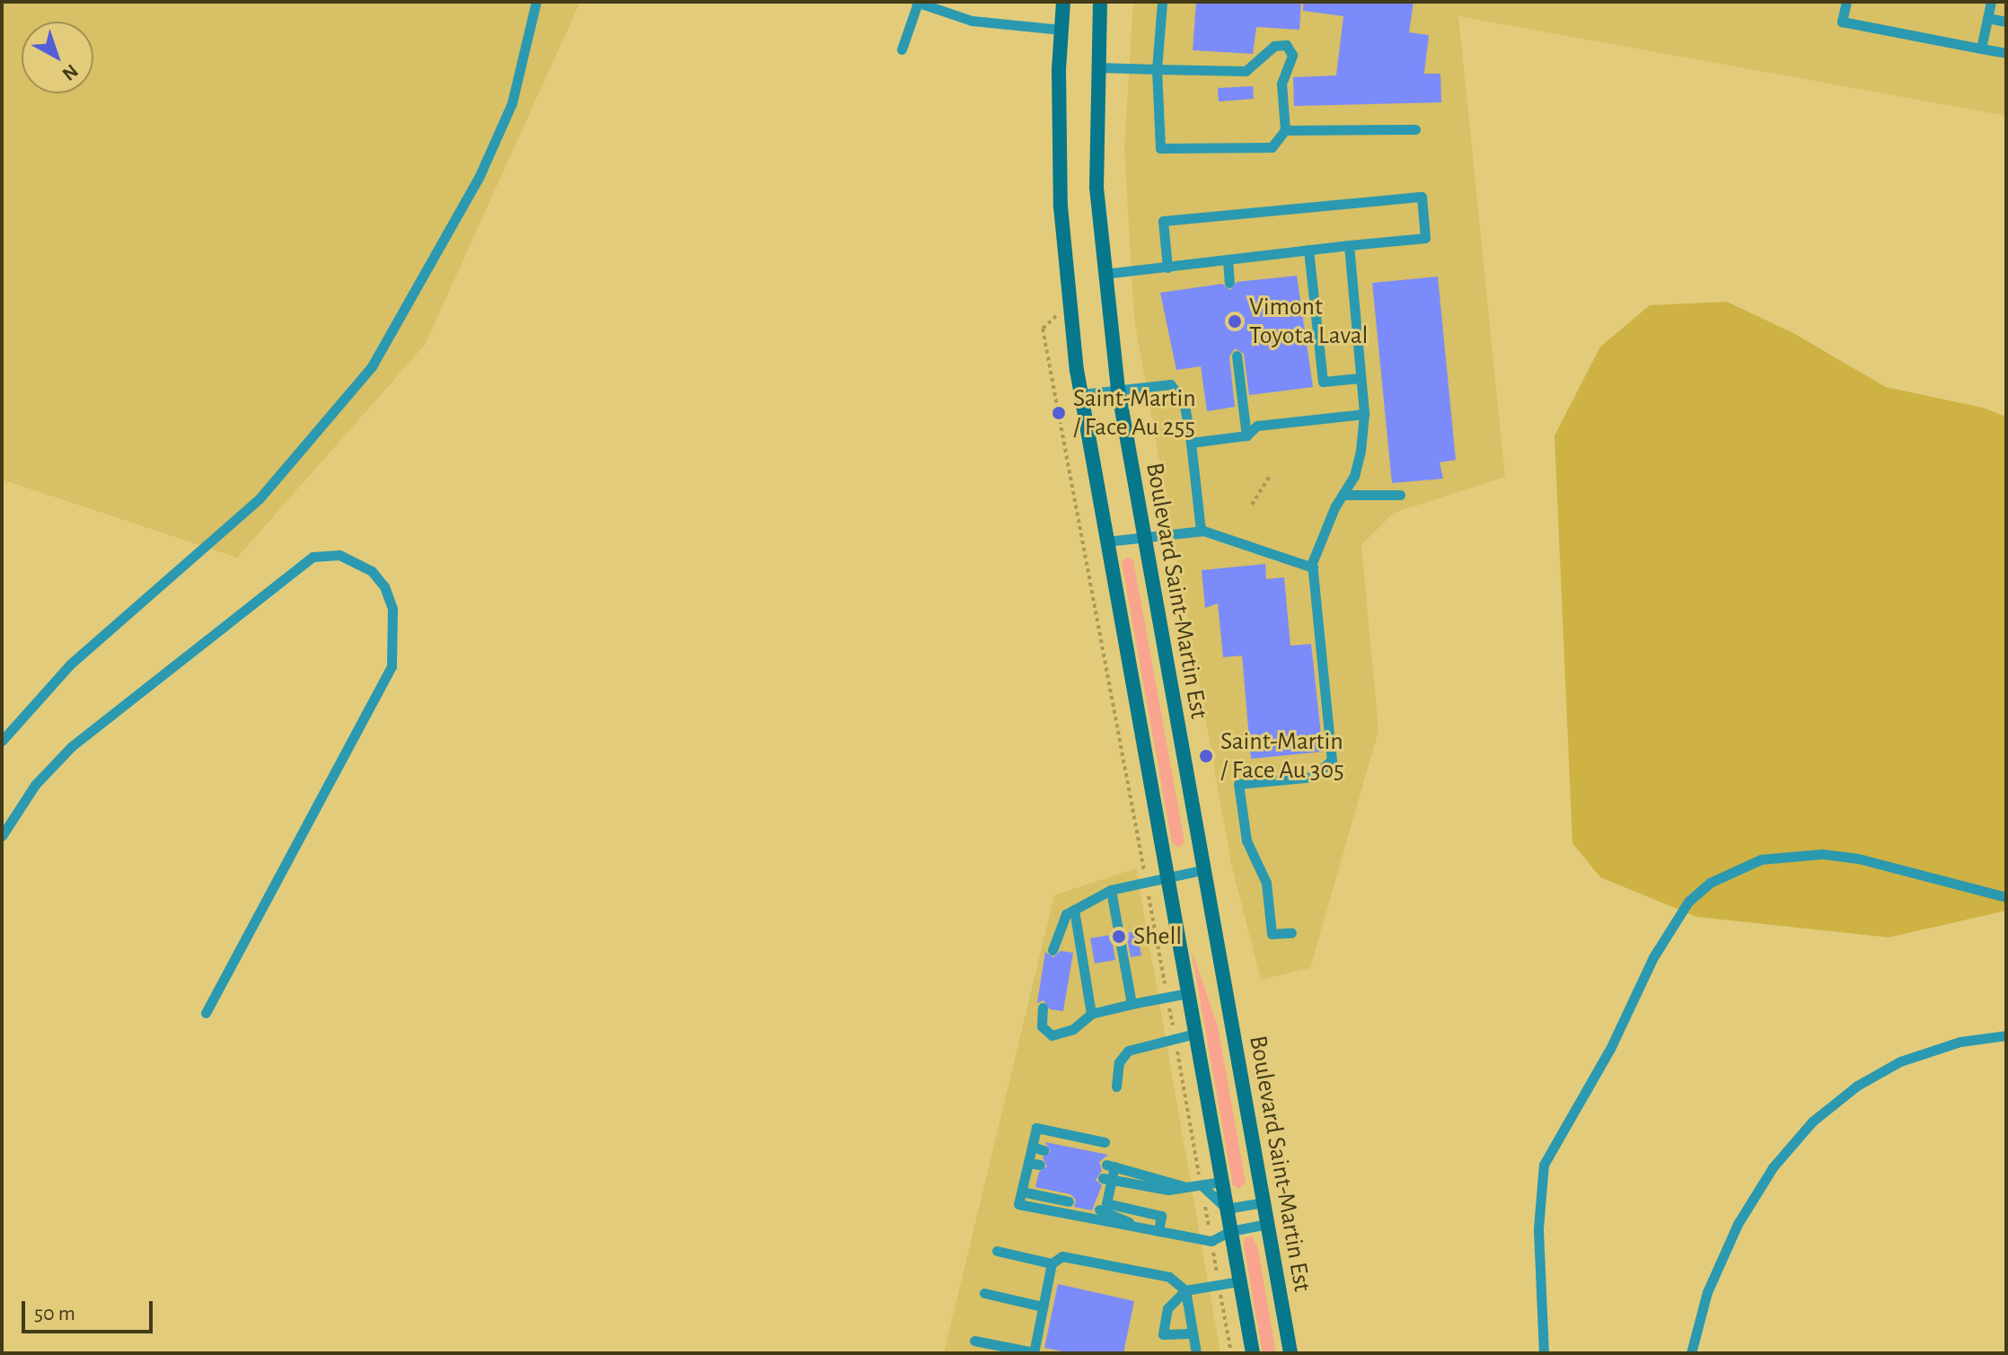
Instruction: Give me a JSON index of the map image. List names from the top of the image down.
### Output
{
  "streets": {
    "main road": ["Boulevard Saint-Martin Est"]
  },
  "places": [
    "Vimont Toyota Laval",
    "Saint-Martin / Face Au 255",
    "Saint-Martin / Face Au 305",
    "Shell"
  ],
  "scale_bar": "50 m",
  "north": "bottom right"
}
